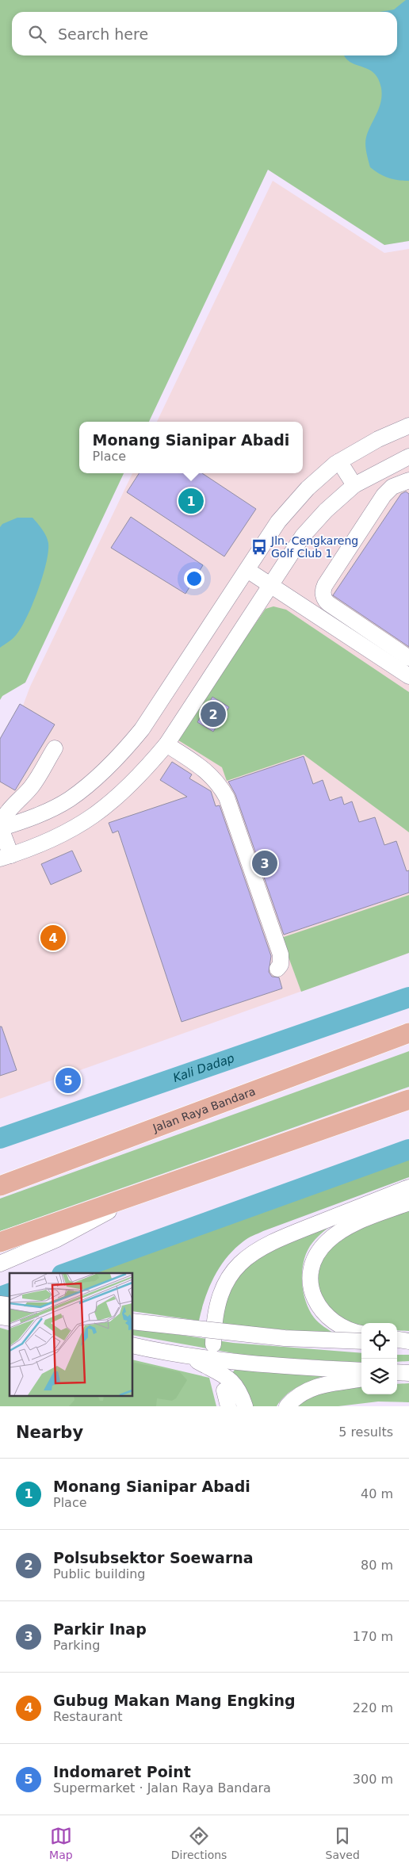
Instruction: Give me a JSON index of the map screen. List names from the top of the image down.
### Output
{
  "streets": {
    "main road": ["Jalan Raya Bandara"]
  },
  "water": ["Kali Dadap"],
  "places": {
    "bus stop": ["Jln. Cengkareng Golf Club 1"]
  },
  "page": {
    "search": "Search here",
    "popup": ["Monang Sianipar Abadi", "Place"],
    "pins": [
      "1",
      "2",
      "3",
      "4",
      "5"
    ],
    "heading": ["Nearby", "5 results"],
    "list": [
      {
        "mark": "1",
        "name": "Monang Sianipar Abadi",
        "note": "Place",
        "value": "40 m"
      },
      {
        "mark": "2",
        "name": "Polsubsektor Soewarna",
        "note": "Public building",
        "value": "80 m"
      },
      {
        "mark": "3",
        "name": "Parkir Inap",
        "note": "Parking",
        "value": "170 m"
      },
      {
        "mark": "4",
        "name": "Gubug Makan Mang Engking",
        "note": "Restaurant",
        "value": "220 m"
      },
      {
        "mark": "5",
        "name": "Indomaret Point",
        "note": "Supermarket · Jalan Raya Bandara",
        "value": "300 m"
      }
    ],
    "nav": ["Map", "Directions", "Saved"]
  }
}
